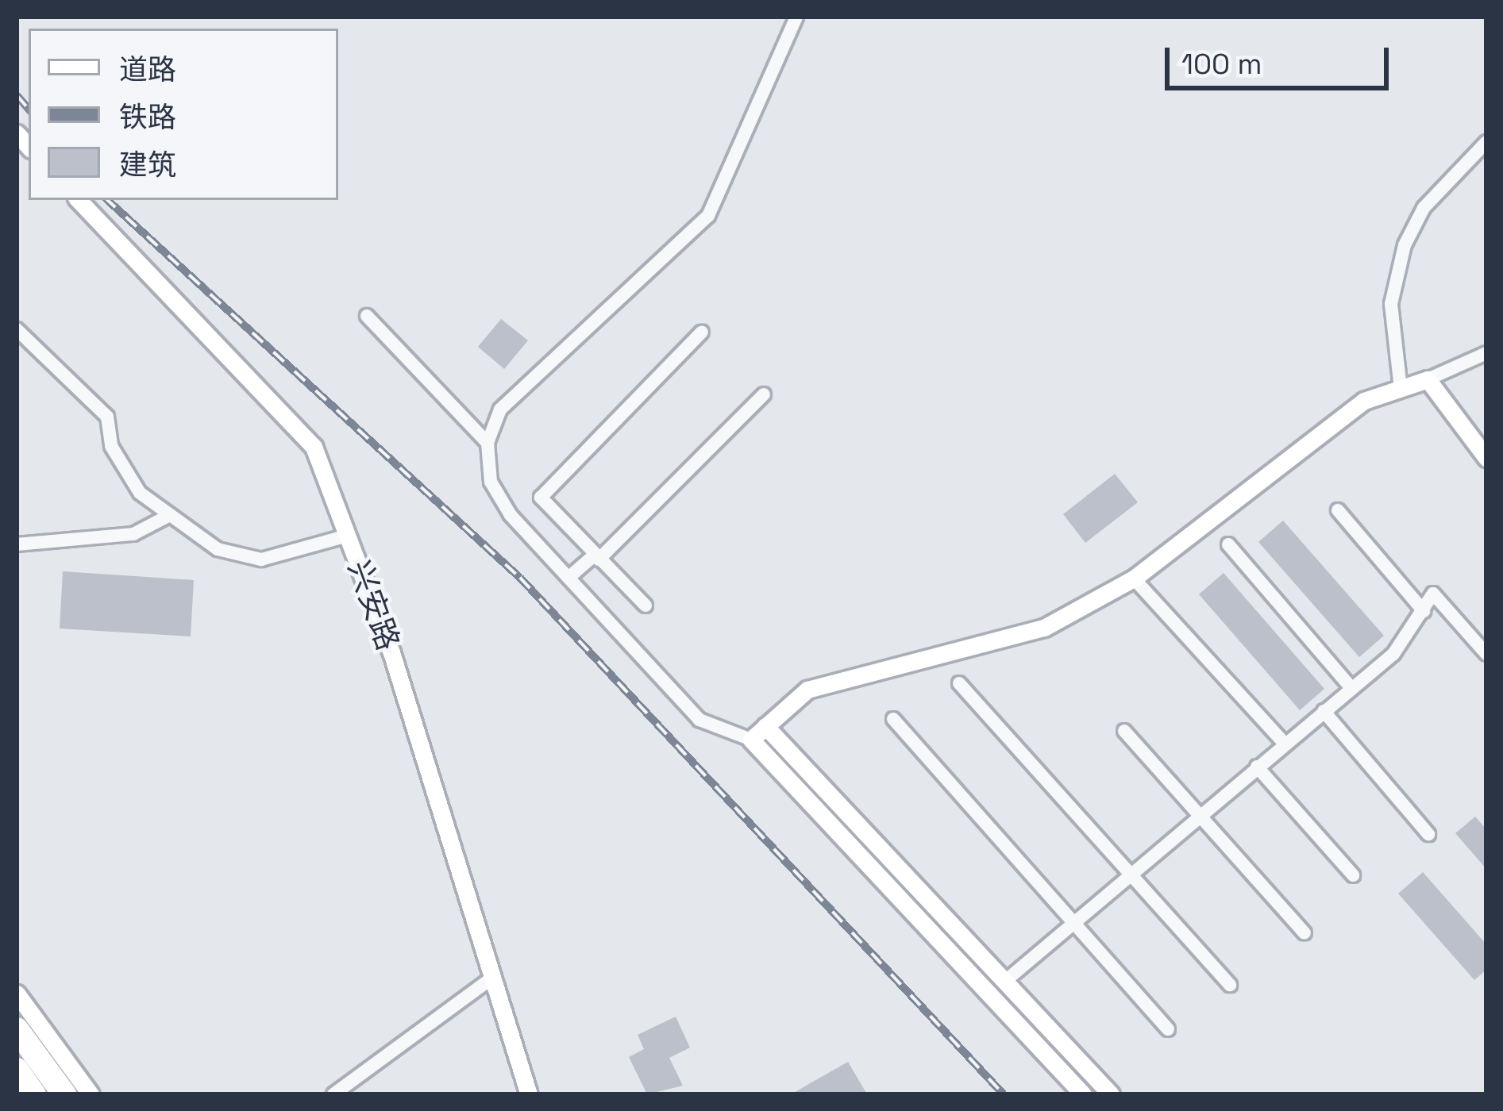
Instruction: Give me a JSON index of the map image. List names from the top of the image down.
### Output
{
  "streets": {
    "street": ["兴安路"]
  },
  "legend": ["道路", "铁路", "建筑"],
  "scale_bar": "100 m"
}
